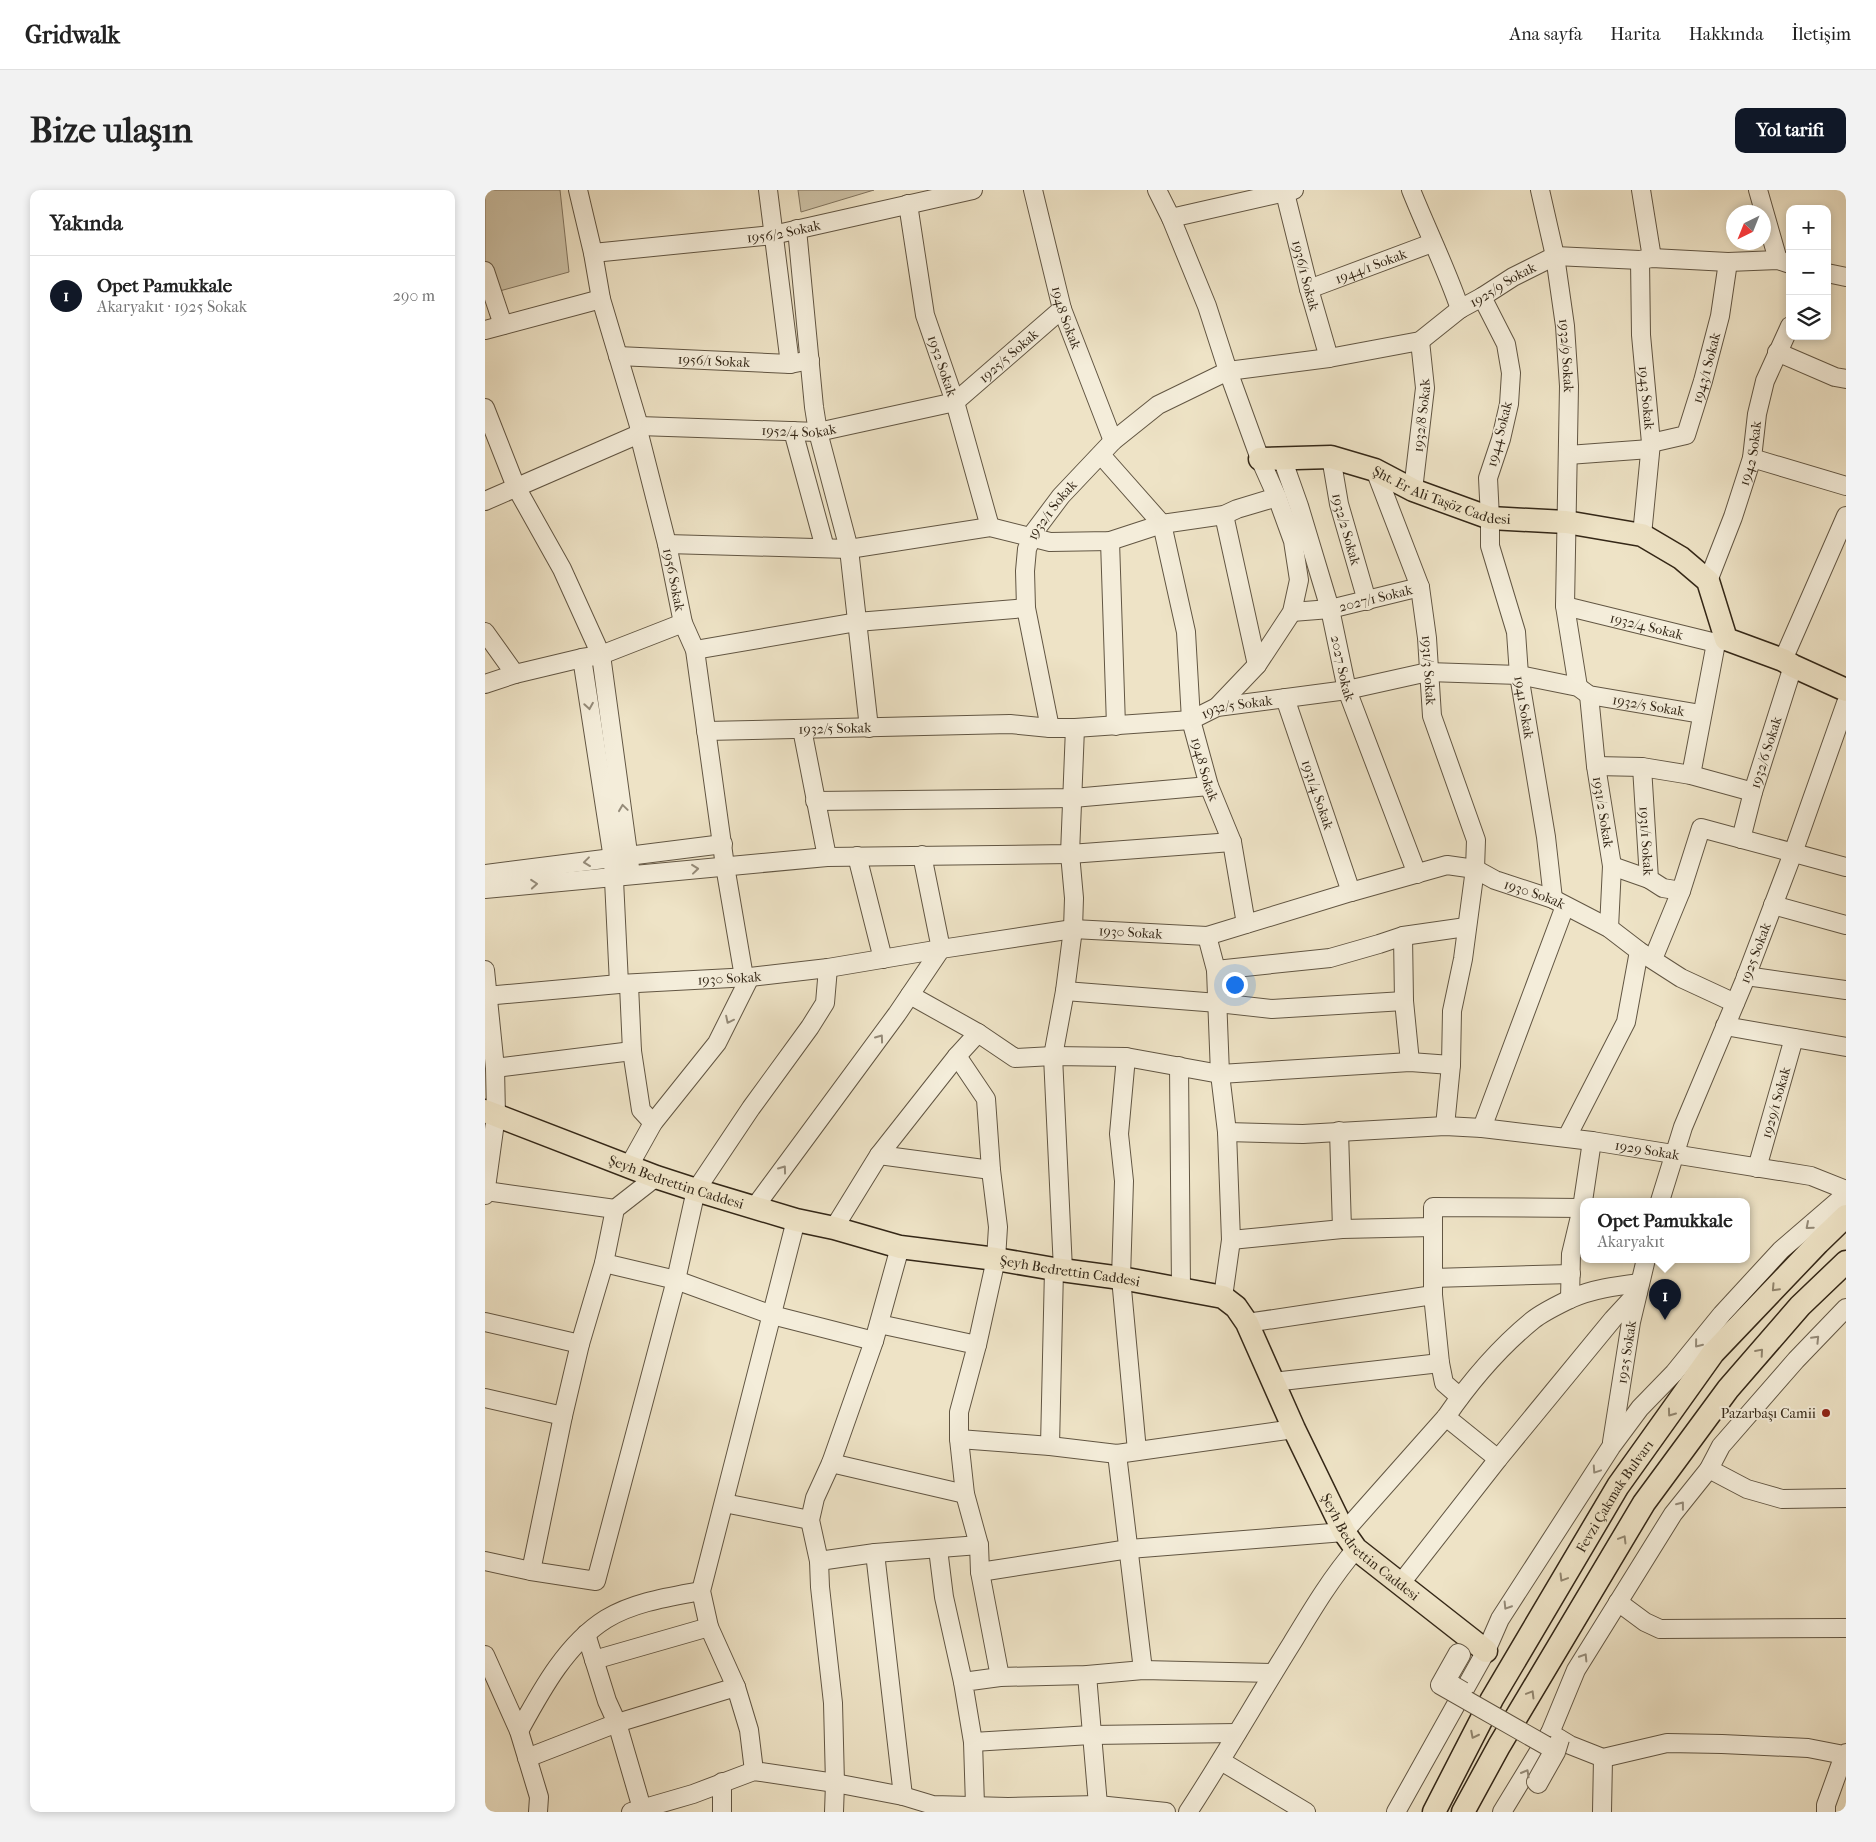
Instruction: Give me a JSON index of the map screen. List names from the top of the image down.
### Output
{
  "streets": {
    "main road": ["Şht. Er Ali Taşöz Caddesi", "Şeyh Bedrettin Caddesi", "Fevzi Çakmak Bulvarı"],
    "street": [
      "1956/2 Sokak",
      "1944/1 Sokak",
      "1936/1 Sokak",
      "1925/9 Sokak",
      "1948 Sokak",
      "1932/9 Sokak",
      "1925/5 Sokak",
      "1956/1 Sokak",
      "1952 Sokak",
      "1943/1 Sokak",
      "1943 Sokak",
      "1932/8 Sokak",
      "1952/4 Sokak",
      "1944 Sokak",
      "1942 Sokak",
      "1932/1 Sokak",
      "1932/2 Sokak",
      "1956 Sokak",
      "2027/1 Sokak",
      "1932/4 Sokak",
      "2027 Sokak",
      "1931/3 Sokak",
      "1932/5 Sokak",
      "1941 Sokak",
      "1932/6 Sokak",
      "1931/4 Sokak",
      "1931/2 Sokak",
      "1931/1 Sokak",
      "1930 Sokak",
      "1925 Sokak",
      "1929/1 Sokak",
      "1929 Sokak"
    ]
  },
  "crossings": [
    ["1956/2 Sokak", "1952 Sokak"],
    ["1956/2 Sokak", "1956 Sokak"],
    ["1944/1 Sokak", "1936/1 Sokak"],
    ["1936/1 Sokak", "1925/9 Sokak"],
    ["1925/9 Sokak", "1932/9 Sokak"],
    ["1925/9 Sokak", "1943/1 Sokak"],
    ["1925/9 Sokak", "1943 Sokak"],
    ["1925/9 Sokak", "1932/8 Sokak"],
    ["1925/9 Sokak", "1944 Sokak"],
    ["1925/9 Sokak", "1932/1 Sokak"],
    ["1948 Sokak", "1925/5 Sokak"],
    ["1948 Sokak", "1932/1 Sokak"],
    ["1948 Sokak", "1932/5 Sokak"],
    ["1948 Sokak", "1930 Sokak"],
    ["1932/9 Sokak", "Şht. Er Ali Taşöz Caddesi"],
    ["1932/9 Sokak", "1931/2 Sokak"],
    ["1925/5 Sokak", "1952 Sokak"],
    ["1925/5 Sokak", "1952/4 Sokak"],
    ["1956/1 Sokak", "1956 Sokak"],
    ["1952 Sokak", "1952/4 Sokak"],
    ["1943/1 Sokak", "1943 Sokak"],
    ["1943 Sokak", "Şht. Er Ali Taşöz Caddesi"],
    ["1932/8 Sokak", "Şht. Er Ali Taşöz Caddesi"],
    ["1952/4 Sokak", "1956 Sokak"],
    ["1944 Sokak", "Şht. Er Ali Taşöz Caddesi"],
    ["1944 Sokak", "1941 Sokak"],
    ["1942 Sokak", "Şht. Er Ali Taşöz Caddesi"],
    ["Şht. Er Ali Taşöz Caddesi", "1932/2 Sokak"],
    ["Şht. Er Ali Taşöz Caddesi", "2027 Sokak"],
    ["Şht. Er Ali Taşöz Caddesi", "1931/3 Sokak"],
    ["Şht. Er Ali Taşöz Caddesi", "1941 Sokak"],
    ["Şht. Er Ali Taşöz Caddesi", "1931/2 Sokak"],
    ["1932/1 Sokak", "1932/5 Sokak"],
    ["1932/2 Sokak", "2027/1 Sokak"],
    ["1956 Sokak", "1932/5 Sokak"],
    ["1956 Sokak", "1930 Sokak"],
    ["2027/1 Sokak", "2027 Sokak"],
    ["2027/1 Sokak", "1931/3 Sokak"],
    ["1932/4 Sokak", "1931/2 Sokak"],
    ["2027 Sokak", "1932/5 Sokak"],
    ["2027 Sokak", "1930 Sokak"],
    ["1931/3 Sokak", "1932/5 Sokak"],
    ["1931/3 Sokak", "1930 Sokak"],
    ["1931/3 Sokak", "1929 Sokak"],
    ["1932/5 Sokak", "1941 Sokak"],
    ["1932/5 Sokak", "1931/4 Sokak"],
    ["1932/5 Sokak", "1931/2 Sokak"],
    ["1941 Sokak", "1930 Sokak"],
    ["1931/4 Sokak", "1930 Sokak"],
    ["1931/2 Sokak", "1930 Sokak"],
    ["1930 Sokak", "1925 Sokak"],
    ["1925 Sokak", "1929 Sokak"],
    ["1929/1 Sokak", "1929 Sokak"]
  ],
  "places": ["Pazarbaşı Camii"],
  "north": "bottom left",
  "page": {
    "header": "Gridwalk",
    "nav": [
      "Ana sayfa",
      "Harita",
      "Hakkında",
      "İletişim"
    ],
    "buttons": "Yol tarifi",
    "title": "Bize ulaşın",
    "heading": "Yakında",
    "map_buttons": ["+", "−"],
    "list": [
      {
        "mark": "1",
        "name": "Opet Pamukkale",
        "note": "Akaryakıt · 1925 Sokak",
        "value": "290 m"
      }
    ],
    "popup": ["Opet Pamukkale", "Akaryakıt"],
    "pins": "1"
  }
}
